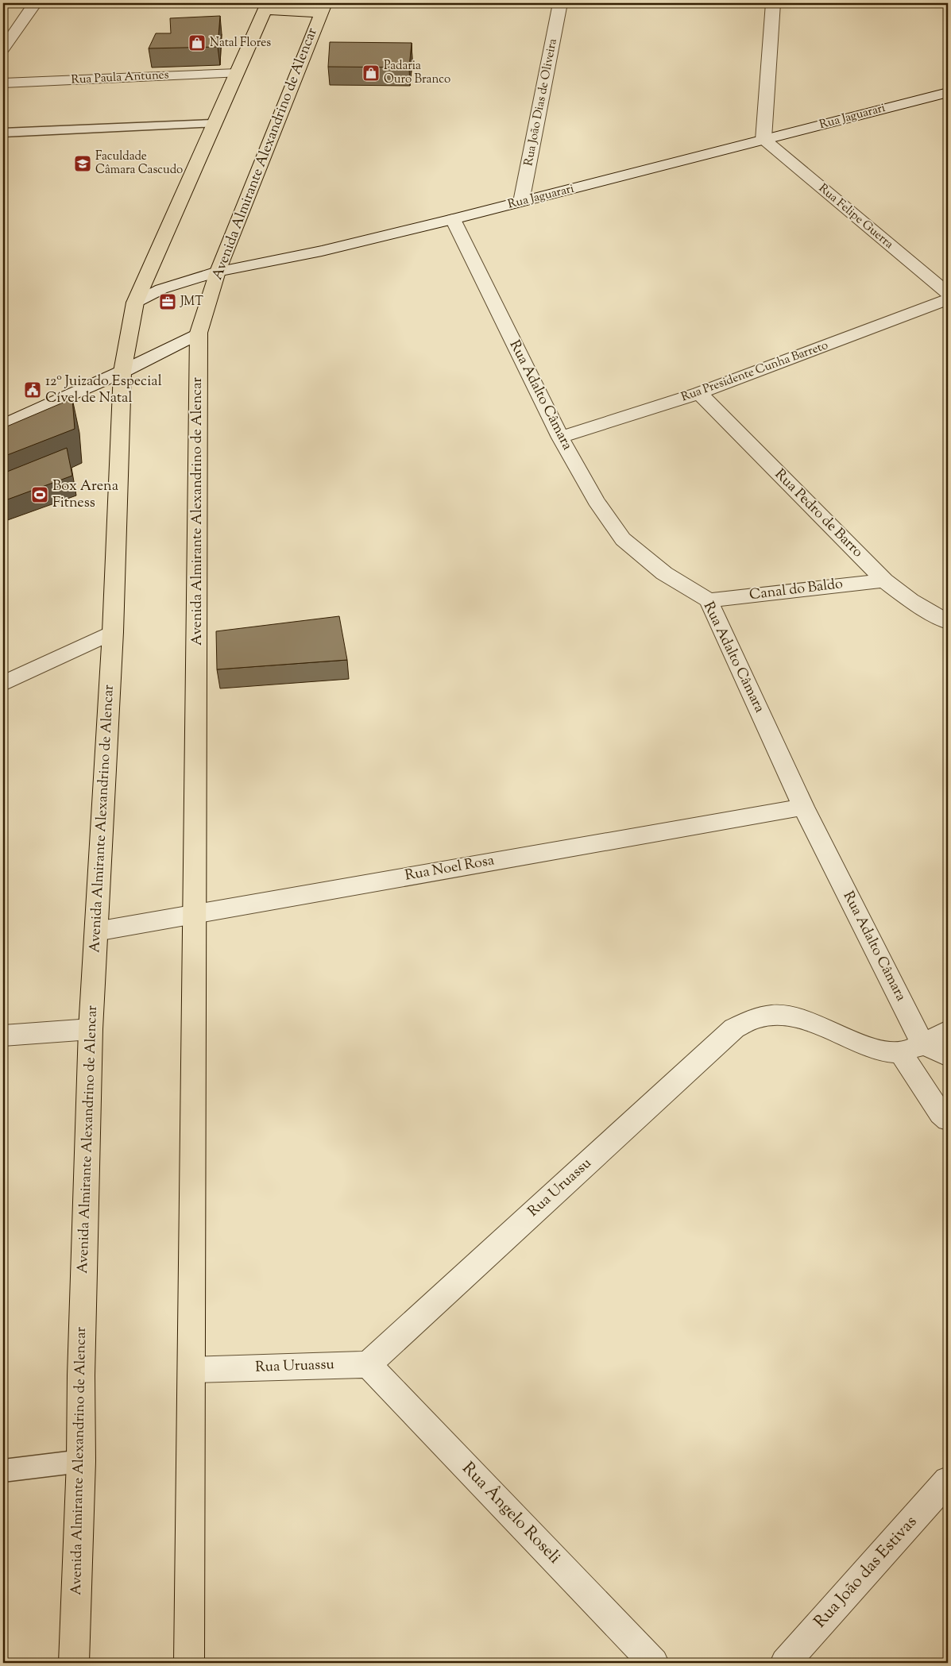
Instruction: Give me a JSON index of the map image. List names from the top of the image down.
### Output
{
  "streets": {
    "main road": ["Avenida Almirante Alexandrino de Alencar"],
    "street": [
      "Rua Paula Antunes",
      "Rua João Dias de Oliveira",
      "Rua Jaguarari",
      "Rua Felipe Guerra",
      "Rua Presidente Cunha Barreto",
      "Rua Adalto Câmara",
      "Rua Pedro de Barro",
      "Canal do Baldo",
      "Rua Noel Rosa",
      "Rua Uruassu",
      "Rua Ângelo Roseli",
      "Rua João das Estivas"
    ]
  },
  "crossings": [
    ["Rua Paula Antunes", "Avenida Almirante Alexandrino de Alencar"],
    ["Rua João Dias de Oliveira", "Rua Jaguarari"],
    ["Rua Jaguarari", "Avenida Almirante Alexandrino de Alencar"],
    ["Rua Jaguarari", "Rua Felipe Guerra"],
    ["Rua Jaguarari", "Rua Adalto Câmara"],
    ["Avenida Almirante Alexandrino de Alencar", "Rua Noel Rosa"],
    ["Avenida Almirante Alexandrino de Alencar", "Rua Uruassu"],
    ["Rua Presidente Cunha Barreto", "Rua Adalto Câmara"],
    ["Rua Presidente Cunha Barreto", "Rua Pedro de Barro"],
    ["Rua Adalto Câmara", "Canal do Baldo"],
    ["Rua Adalto Câmara", "Rua Noel Rosa"],
    ["Rua Adalto Câmara", "Rua Uruassu"],
    ["Rua Pedro de Barro", "Canal do Baldo"],
    ["Rua Uruassu", "Rua Ângelo Roseli"]
  ],
  "places": {
    "shop": ["Natal Flores", "Padaria Ouro Branco"],
    "school or university": ["Faculdade Câmara Cascudo"],
    "office": ["JMT"],
    "public building": ["12º Juizado Especial Cível de Natal"],
    "sports": ["Box Arena Fitness"]
  }
}
